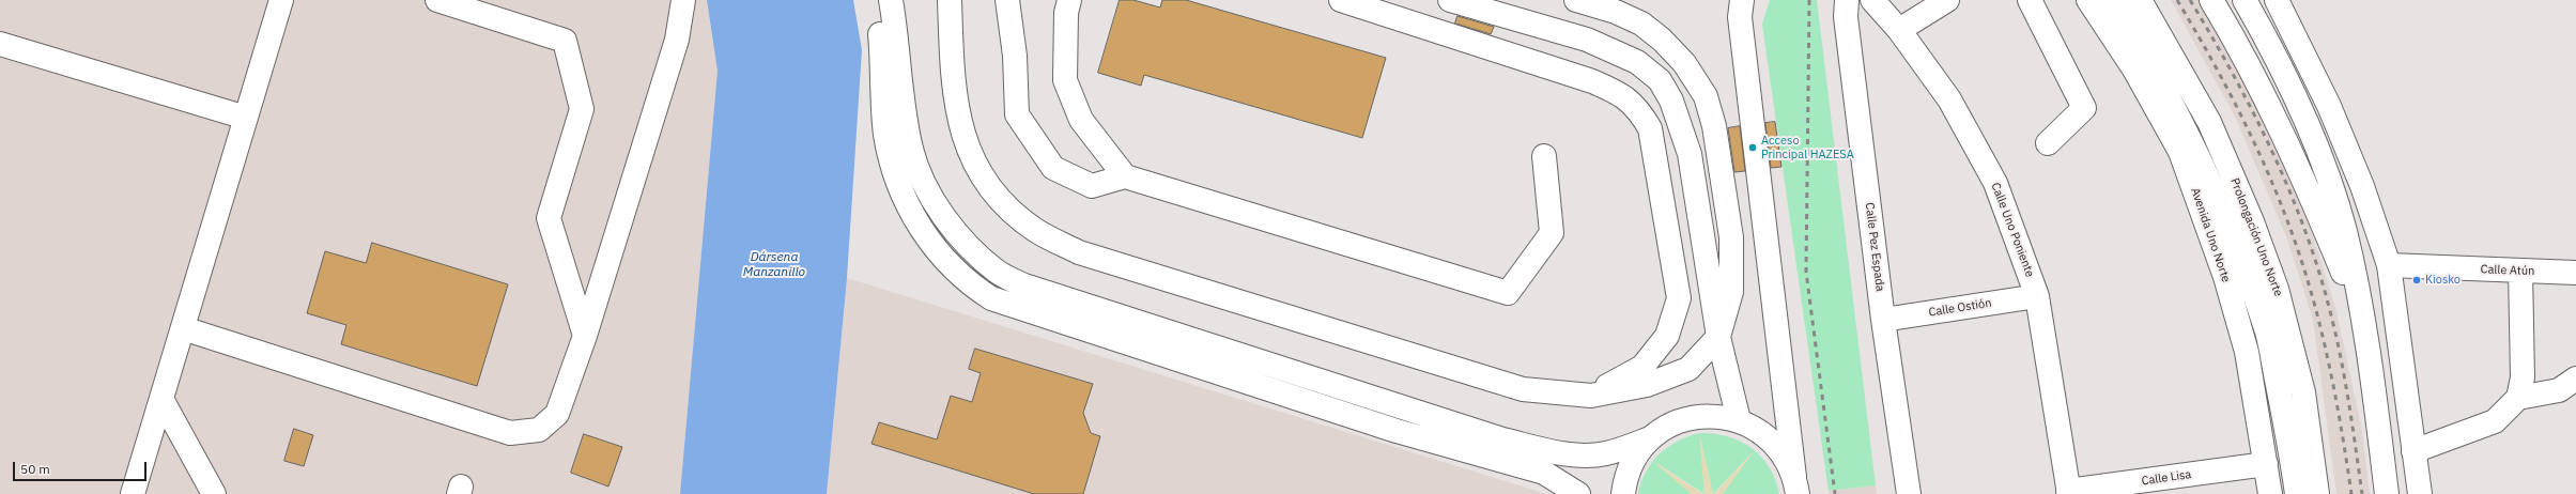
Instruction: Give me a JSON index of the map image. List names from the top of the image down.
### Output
{
  "streets": {
    "street": [
      "Calle Uno Poniente",
      "Avenida Uno Norte",
      "Prolongación Uno Norte",
      "Calle Pez Espada",
      "Calle Atún",
      "Calle Ostión",
      "Calle Lisa"
    ]
  },
  "crossings": [
    ["Calle Uno Poniente", "Calle Ostión"],
    ["Calle Uno Poniente", "Calle Lisa"],
    ["Avenida Uno Norte", "Calle Lisa"],
    ["Calle Pez Espada", "Calle Ostión"]
  ],
  "water": ["Dársena Manzanillo"],
  "places": ["Acceso Principal HAZESA", "Kiosko"],
  "scale_bar": "50 m"
}
